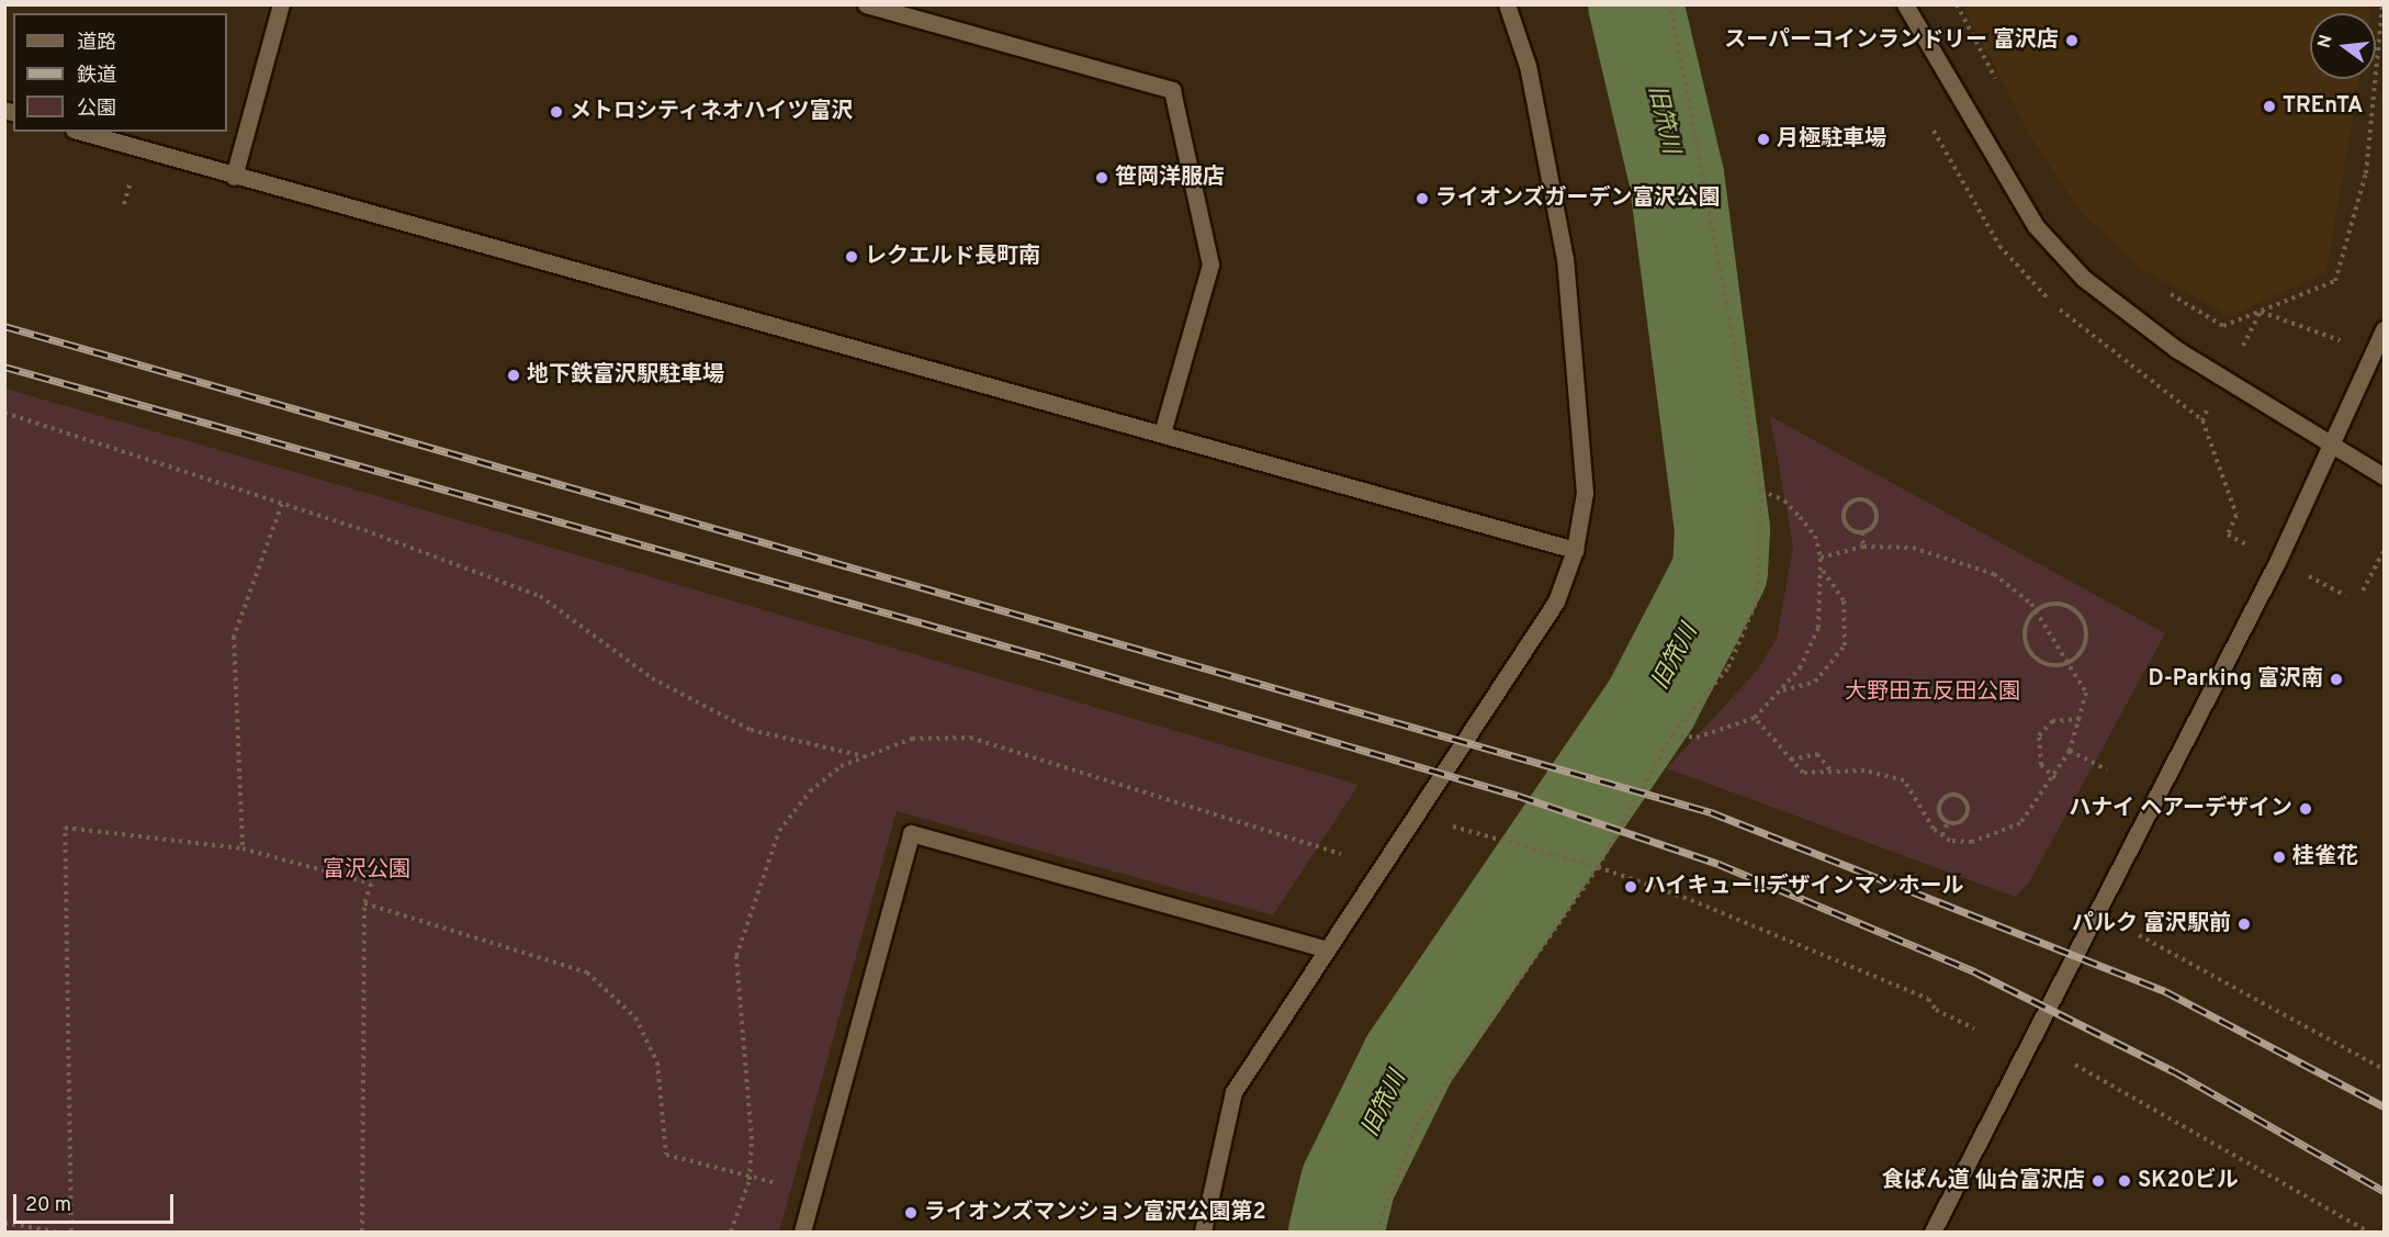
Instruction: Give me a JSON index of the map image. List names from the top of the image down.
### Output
{
  "water": ["旧笊川"],
  "parks": ["大野田五反田公園", "富沢公園"],
  "places": [
    "スーパーコインランドリー 富沢店",
    "TREnTA",
    "メトロシティネオハイツ富沢",
    "月極駐車場",
    "笹岡洋服店",
    "ライオンズガーデン富沢公園",
    "レクエルド長町南",
    "地下鉄富沢駅駐車場",
    "D-Parking 富沢南",
    "ハナイ ヘアーデザイン",
    "桂雀花",
    "ハイキュー!!デザインマンホール",
    "パルク 富沢駅前",
    "食ぱん道 仙台富沢店",
    "SK20ビル",
    "ライオンズマンション富沢公園第2"
  ],
  "legend": ["道路", "鉄道", "公園"],
  "scale_bar": "20 m",
  "north": "left"
}
